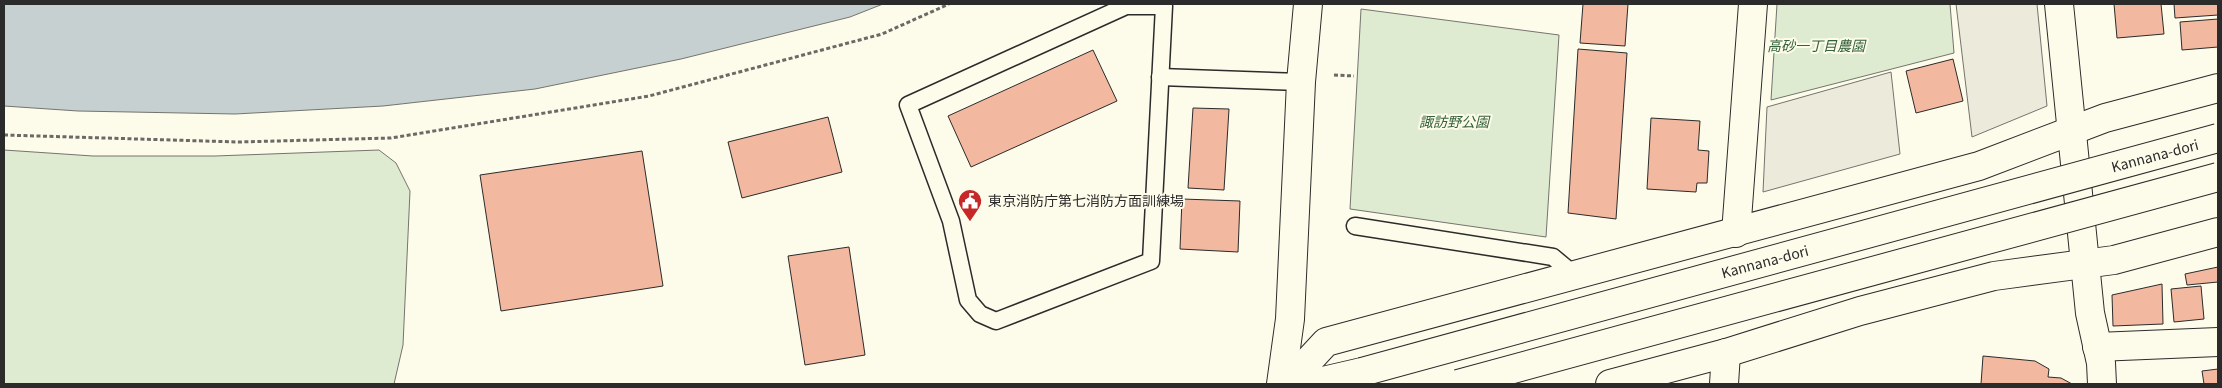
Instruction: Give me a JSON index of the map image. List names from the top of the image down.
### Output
{
  "streets": {
    "street": ["Kannana-dori"]
  },
  "parks": ["高砂一丁目農園", "諏訪野公園"],
  "places": {
    "public building": ["東京消防庁第七消防方面訓練場"]
  }
}
